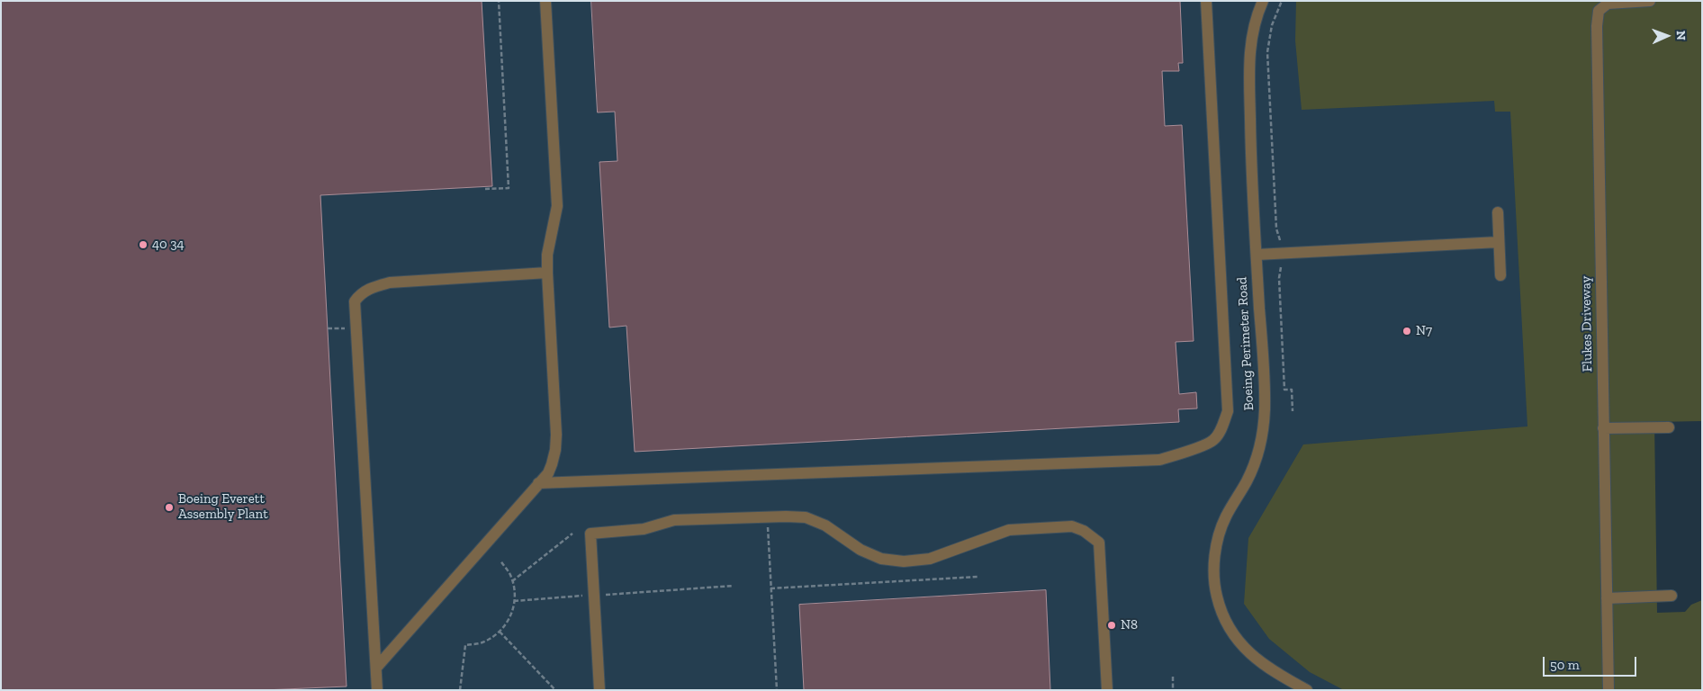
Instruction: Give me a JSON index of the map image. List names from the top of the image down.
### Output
{
  "streets": {
    "street": ["Flukes Driveway", "Boeing Perimeter Road"]
  },
  "places": [
    "40 34",
    "N7",
    "Boeing Everett Assembly Plant",
    "N8"
  ],
  "scale_bar": "50 m",
  "north": "right"
}
